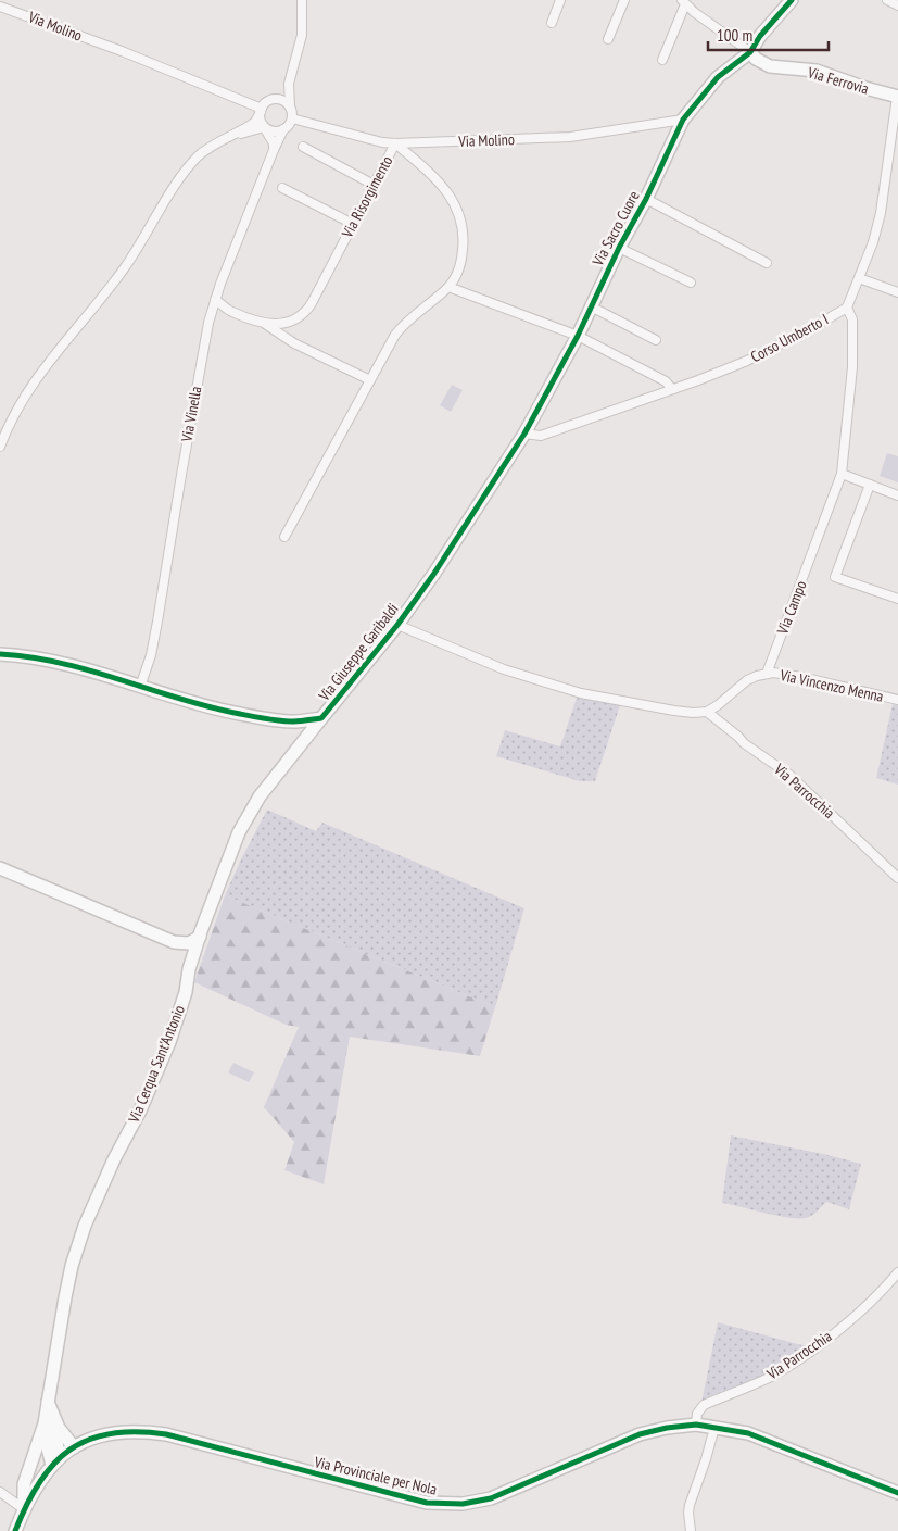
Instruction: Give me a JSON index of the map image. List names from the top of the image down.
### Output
{
  "streets": {
    "street": [
      "Via Molino",
      "Via Ferrovia",
      "Via Risorgimento",
      "Via Sacro Cuore",
      "Corso Umberto I",
      "Via Vinella",
      "Via Campo",
      "Via Giuseppe Garibaldi",
      "Via Vincenzo Menna",
      "Via Parrocchia",
      "Via Cerqua Sant'Antonio",
      "Via Provinciale per Nola"
    ]
  },
  "crossings": [
    ["Via Molino", "Via Risorgimento"],
    ["Via Molino", "Via Sacro Cuore"],
    ["Via Molino", "Via Vinella"],
    ["Via Ferrovia", "Via Sacro Cuore"],
    ["Via Sacro Cuore", "Corso Umberto I"],
    ["Via Sacro Cuore", "Via Giuseppe Garibaldi"],
    ["Corso Umberto I", "Via Campo"],
    ["Corso Umberto I", "Via Giuseppe Garibaldi"],
    ["Via Vinella", "Via Giuseppe Garibaldi"],
    ["Via Campo", "Via Vincenzo Menna"],
    ["Via Giuseppe Garibaldi", "Via Cerqua Sant'Antonio"],
    ["Via Parrocchia", "Via Provinciale per Nola"],
    ["Via Cerqua Sant'Antonio", "Via Provinciale per Nola"]
  ],
  "scale_bar": "100 m"
}
